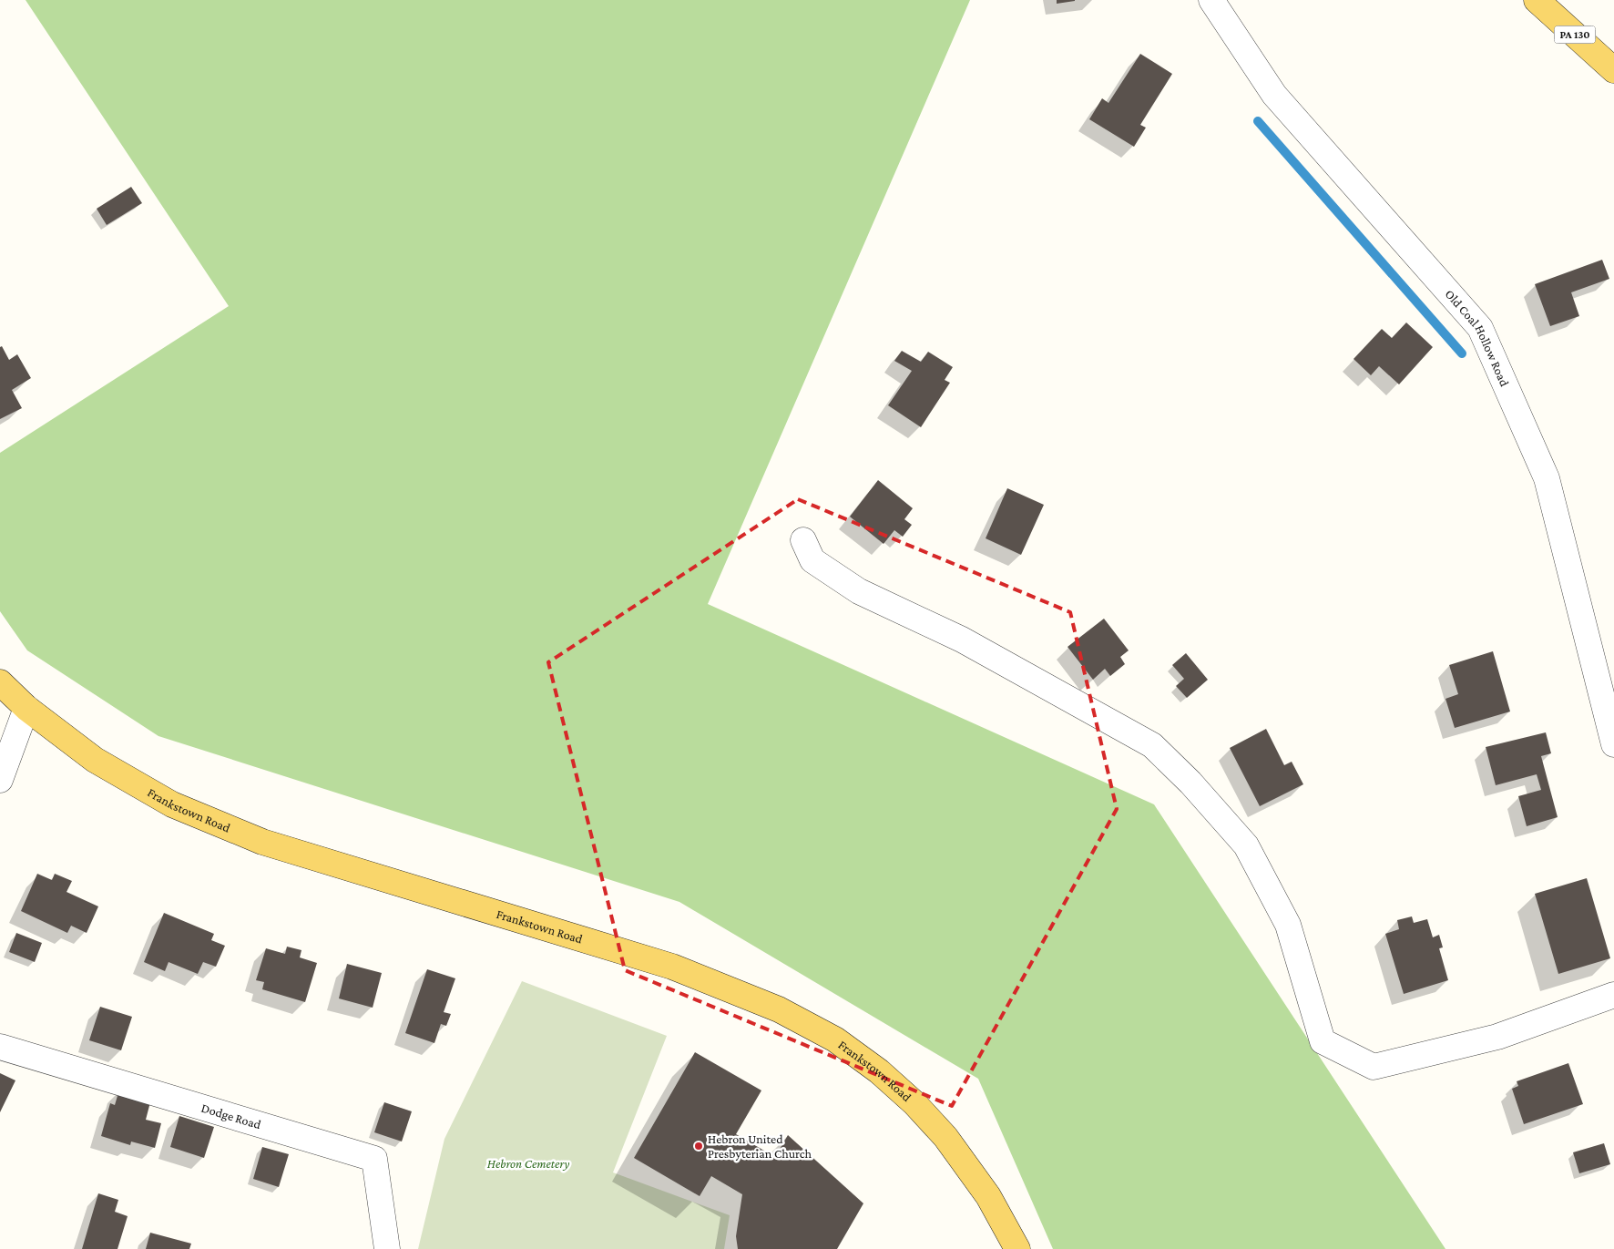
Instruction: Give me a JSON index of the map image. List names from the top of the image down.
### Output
{
  "streets": {
    "main road": ["PA 130", "Frankstown Road"],
    "street": ["Old Coal Hollow Road", "Dodge Road"]
  },
  "parks": ["Hebron Cemetery"],
  "places": ["Hebron United Presbyterian Church"]
}
